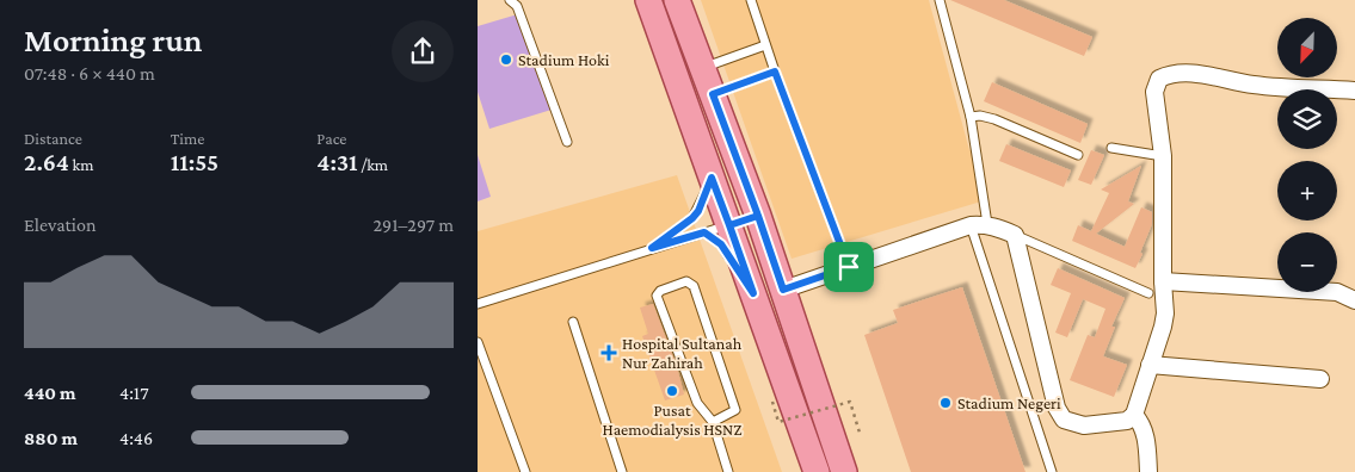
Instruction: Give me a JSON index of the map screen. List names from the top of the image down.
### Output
{
  "places": {
    "other": ["Stadium Hoki", "Pusat Haemodialysis HSNZ", "Stadium Negeri"],
    "health": ["Hospital Sultanah Nur Zahirah"]
  },
  "north": "bottom left",
  "page": {
    "heading": ["Morning run", "07:48 · 6 × 440 m"],
    "map_buttons": ["+", "−"],
    "stats": [
      ["Distance", "2.64 km"],
      ["Time", "11:55"],
      ["Pace", "4:31 /km"]
    ],
    "chart": ["Elevation", "291–297 m"],
    "list": [
      {
        "name": "440 m",
        "note": "4:17"
      },
      {
        "name": "880 m",
        "note": "4:46"
      }
    ]
  }
}
